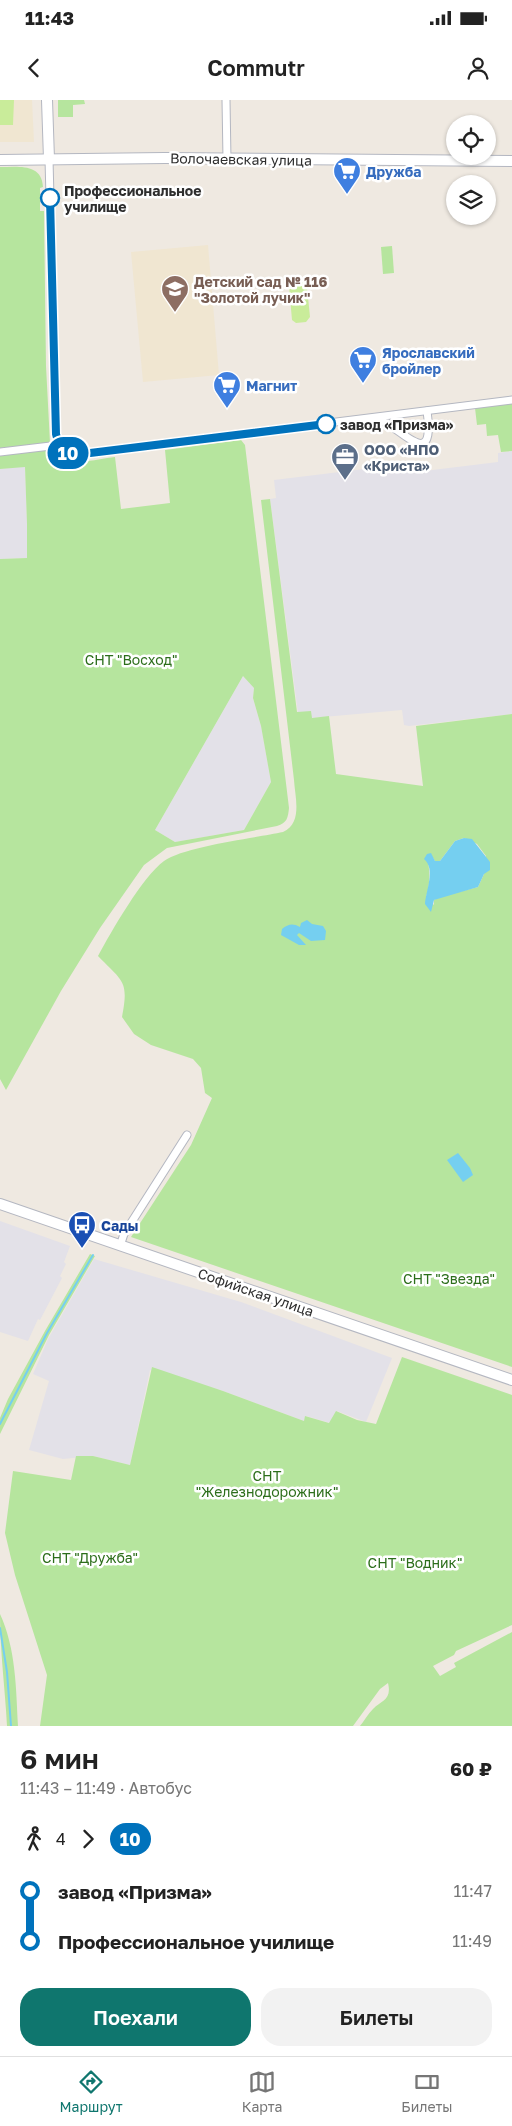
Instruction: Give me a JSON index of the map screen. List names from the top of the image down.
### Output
{
  "streets": {
    "street": ["Волочаевская улица", "Софийская улица"]
  },
  "parks": [
    "СНТ \"Восход\"",
    "СНТ \"Звезда\"",
    "СНТ \"Железнодорожник\"",
    "СНТ \"Дружба\"",
    "СНТ \"Водник\""
  ],
  "places": {
    "supermarket": ["Дружба", "Ярославский бройлер", "Магнит"],
    "other": ["Профессиональное училище", "завод «Призма»"],
    "school or university": ["Детский сад № 116 \"Золотой лучик\""],
    "office": ["ООО «НПО «Криста»"],
    "bus stop": ["Сады"]
  },
  "lines": ["bus line 10"],
  "page": {
    "status": "11:43",
    "header": "Commutr",
    "on_map": "10",
    "heading": ["6 мин", "11:43 – 11:49 · Автобус", "60 ₽"],
    "legs": ["4", "10"],
    "list": [
      {
        "name": "завод «Призма»",
        "value": "11:47"
      },
      {
        "name": "Профессиональное училище",
        "value": "11:49"
      }
    ],
    "buttons": ["Поехали", "Билеты"],
    "tabs": ["Маршрут", "Карта", "Билеты"]
  }
}
